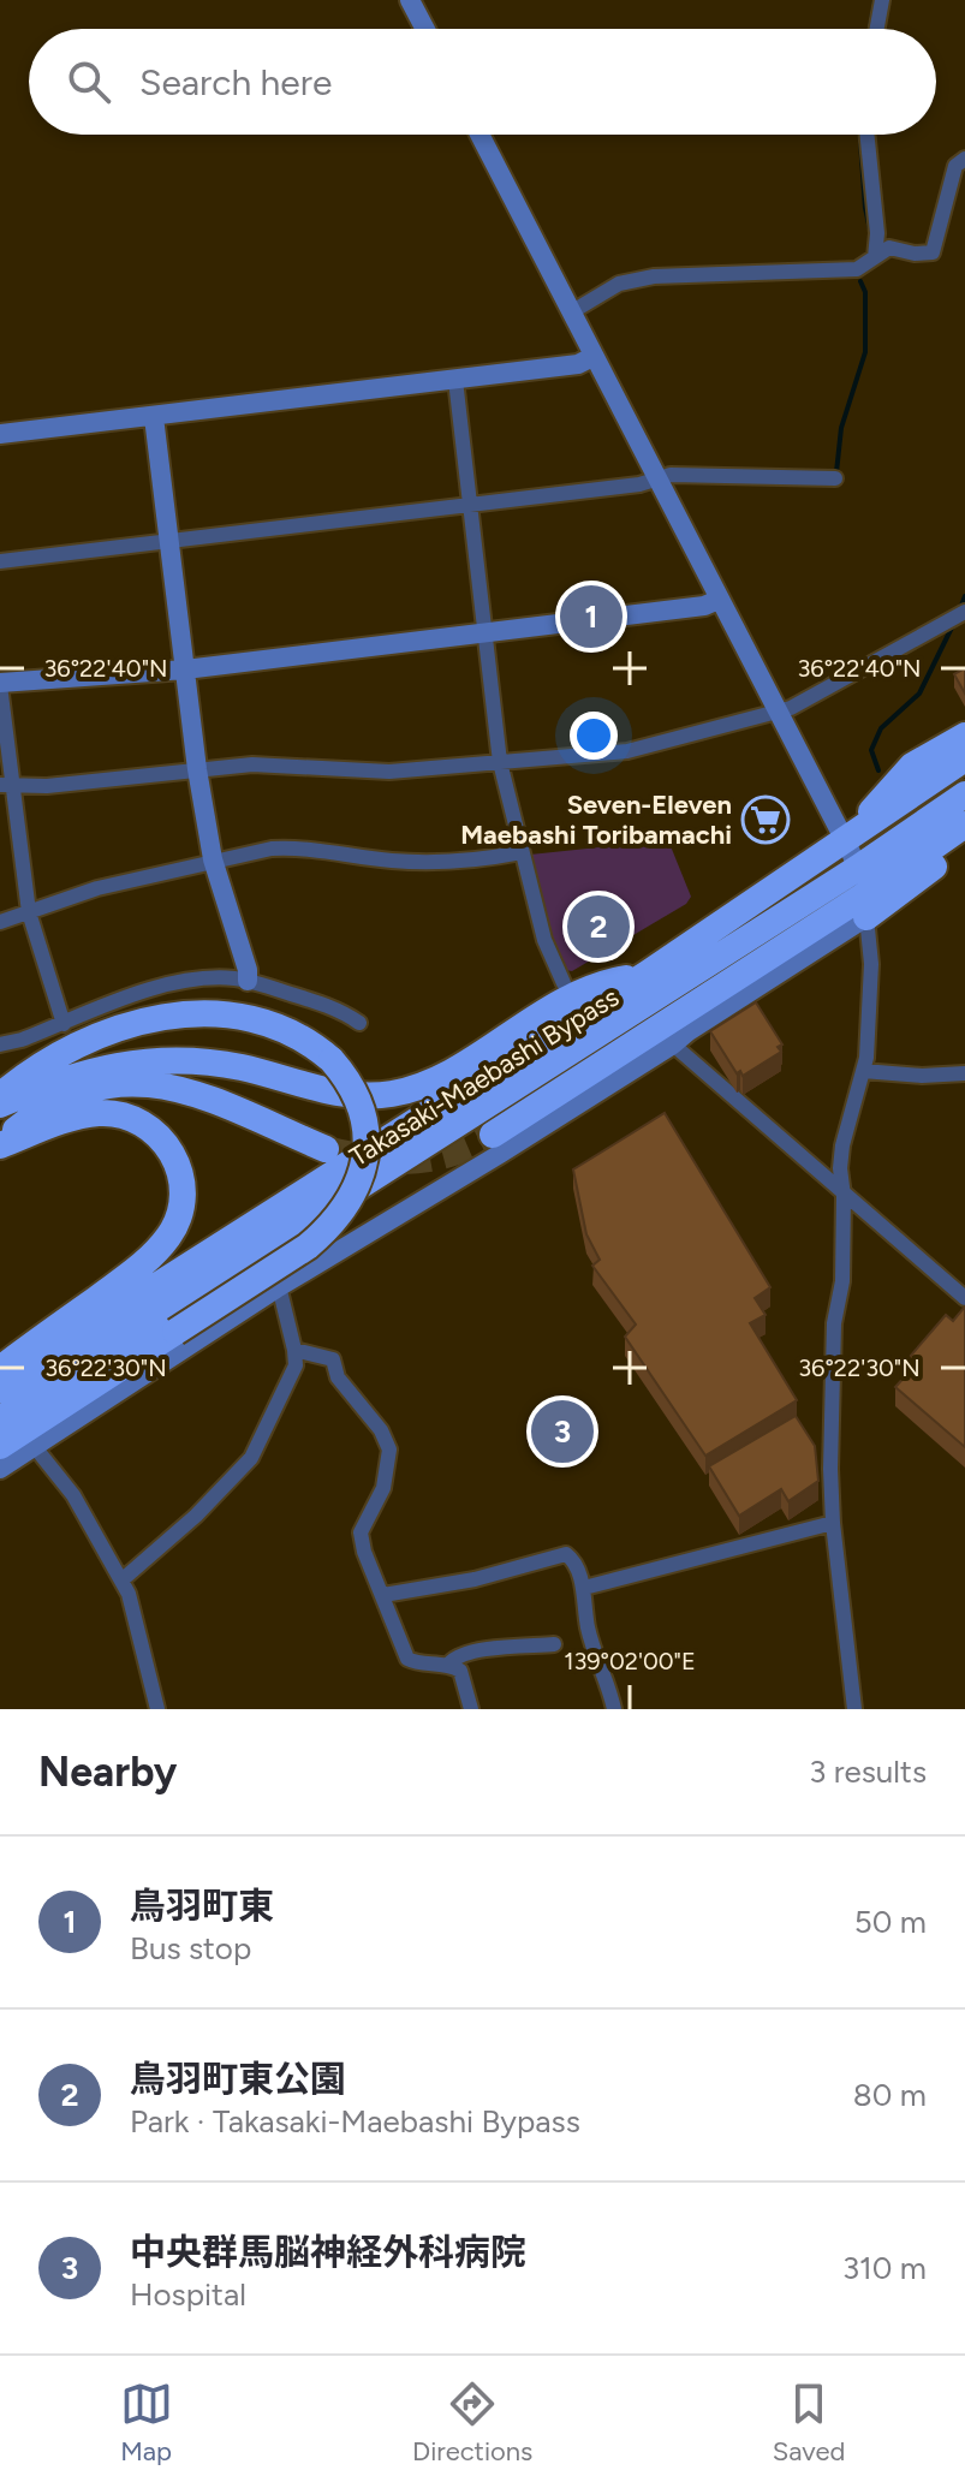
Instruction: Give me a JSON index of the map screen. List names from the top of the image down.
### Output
{
  "streets": {
    "highway": ["Takasaki-Maebashi Bypass"]
  },
  "places": {
    "supermarket": ["Seven-Eleven Maebashi Toribamachi"]
  },
  "page": {
    "search": "Search here",
    "pins": ["1", "2", "3"],
    "heading": ["Nearby", "3 results"],
    "list": [
      {
        "mark": "1",
        "name": "鳥羽町東",
        "note": "Bus stop",
        "value": "50 m"
      },
      {
        "mark": "2",
        "name": "鳥羽町東公園",
        "note": "Park · Takasaki-Maebashi Bypass",
        "value": "80 m"
      },
      {
        "mark": "3",
        "name": "中央群馬脳神経外科病院",
        "note": "Hospital",
        "value": "310 m"
      }
    ],
    "nav": ["Map", "Directions", "Saved"]
  },
  "coordinates": ["36°22'40\"N", "36°22'30\"N", "139°02'00\"E"]
}
